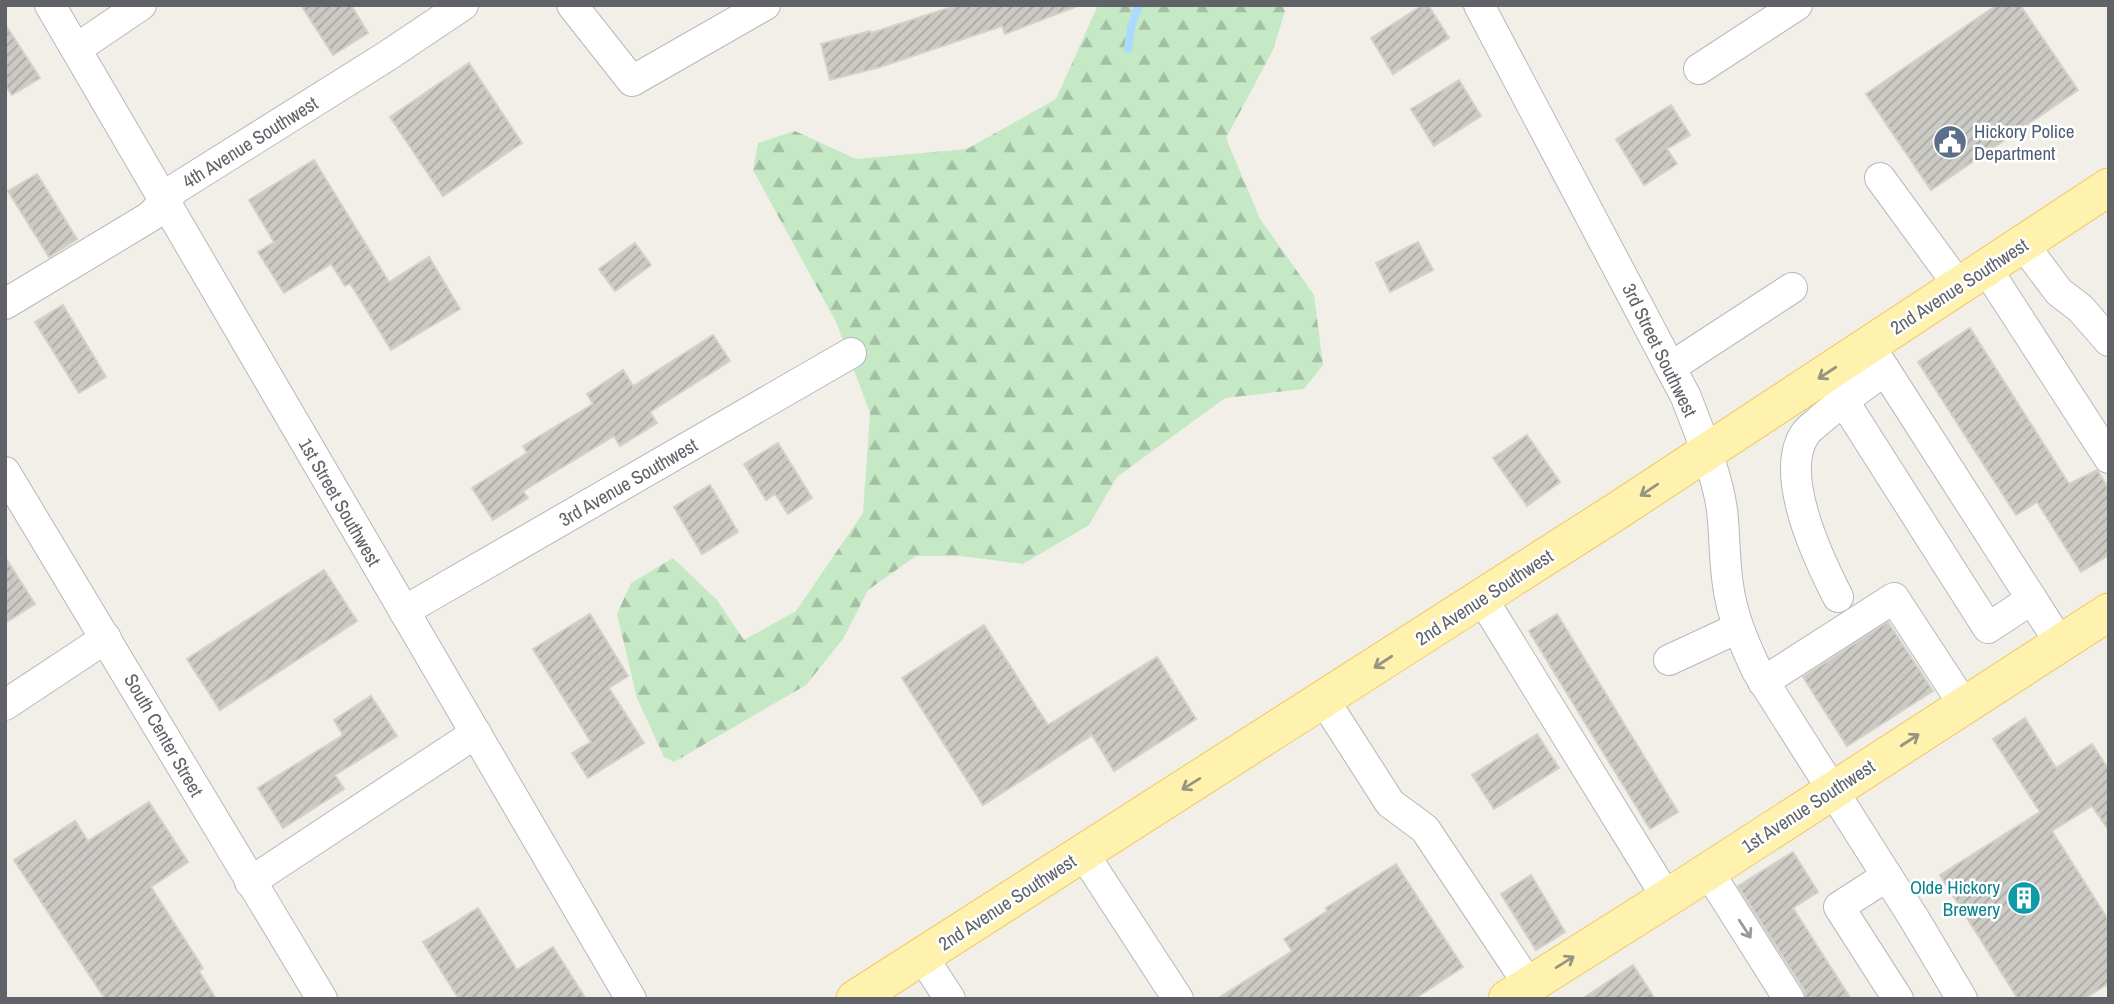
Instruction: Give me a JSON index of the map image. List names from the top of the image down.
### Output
{
  "streets": {
    "main road": ["2nd Avenue Southwest", "1st Avenue Southwest"],
    "street": [
      "4th Avenue Southwest",
      "3rd Street Southwest",
      "3rd Avenue Southwest",
      "1st Street Southwest",
      "South Center Street"
    ]
  },
  "crossings": [
    ["4th Avenue Southwest", "1st Street Southwest"],
    ["2nd Avenue Southwest", "3rd Street Southwest"],
    ["3rd Street Southwest", "1st Avenue Southwest"],
    ["3rd Avenue Southwest", "1st Street Southwest"]
  ],
  "one_way": ["2nd Avenue Southwest", "1st Avenue Southwest"],
  "places": {
    "public building": ["Hickory Police Department"],
    "building": ["Olde Hickory Brewery"]
  }
}
